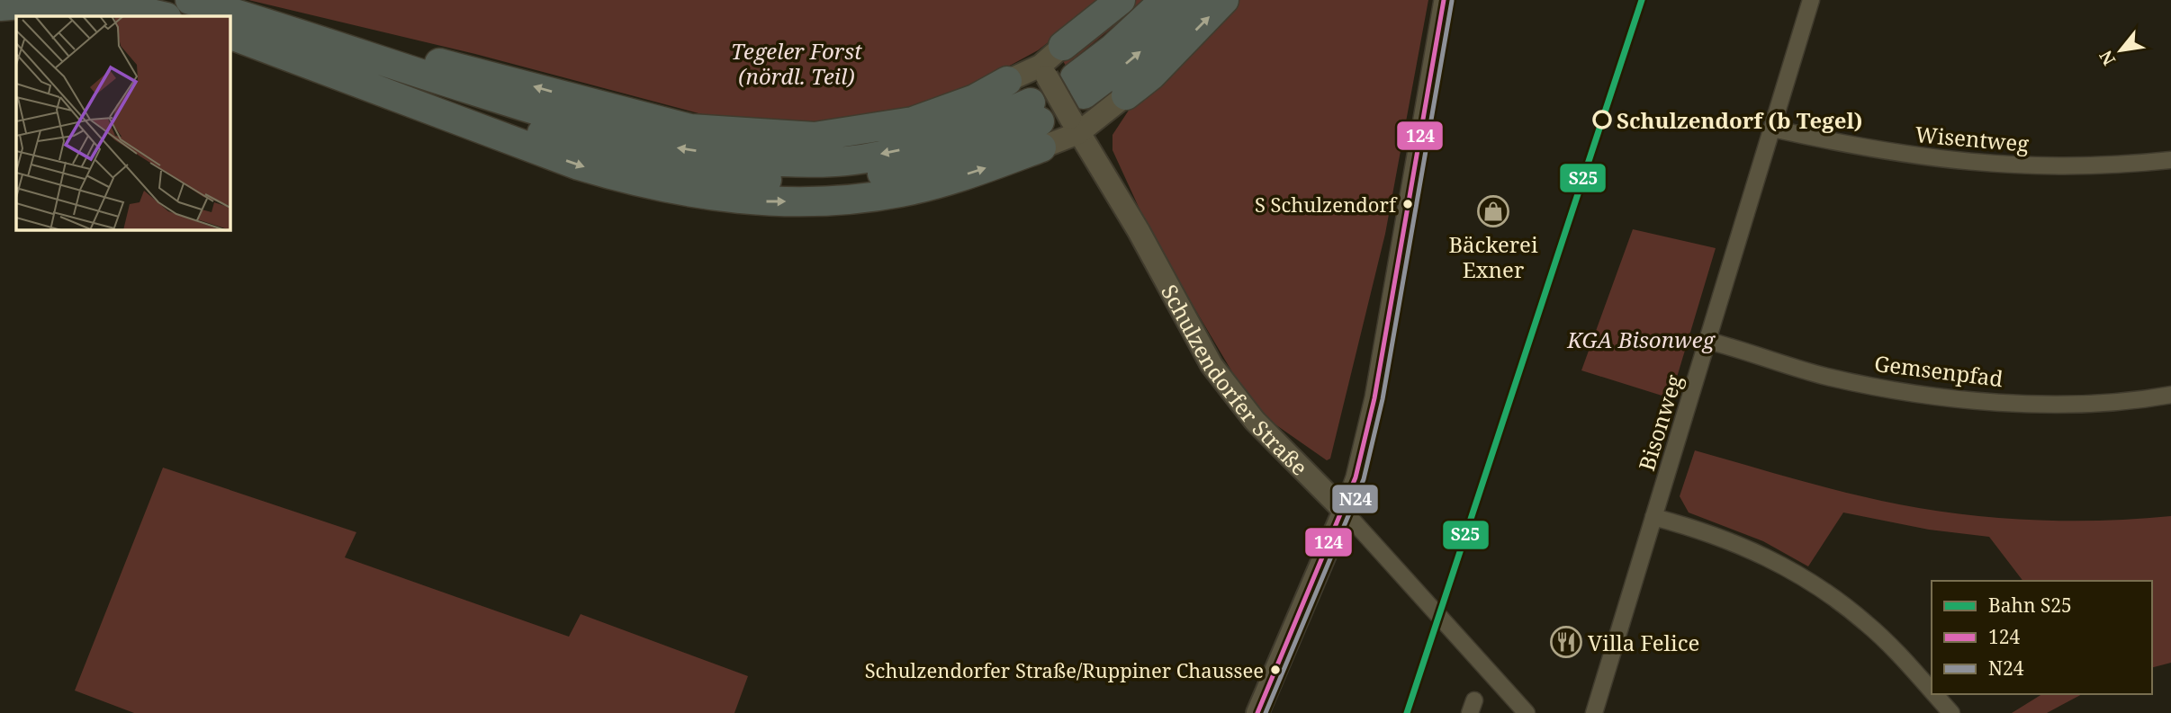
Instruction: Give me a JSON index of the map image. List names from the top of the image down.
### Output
{
  "streets": {
    "main road": ["Schulzendorfer Straße"],
    "street": ["Wisentweg", "Gemsenpfad", "Bisonweg"]
  },
  "crossings": [
    ["Wisentweg", "Bisonweg"],
    ["Gemsenpfad", "Bisonweg"]
  ],
  "parks": ["Tegeler Forst (nördl. Teil)", "KGA Bisonweg"],
  "places": {
    "other": ["Schulzendorf (b Tegel)", "S Schulzendorf", "Schulzendorfer Straße/Ruppiner Chaussee"],
    "shop": ["Bäckerei Exner"],
    "restaurant": ["Villa Felice"]
  },
  "lines": ["rail line S25", "transit line 124", "transit line N24"],
  "legend": ["Bahn S25", "124", "N24"],
  "north": "bottom left"
}
